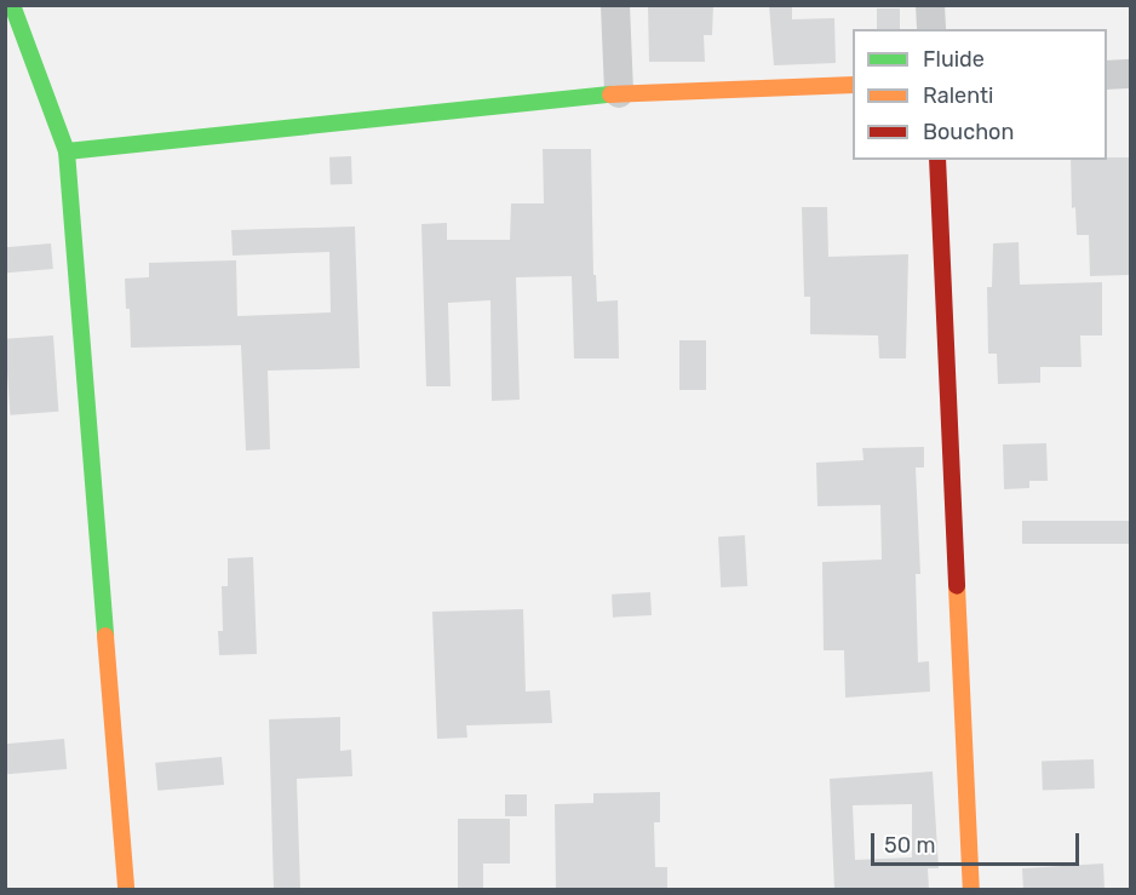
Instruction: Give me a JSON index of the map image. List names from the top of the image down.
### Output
{
  "legend": ["Fluide", "Ralenti", "Bouchon"],
  "scale_bar": "50 m"
}
